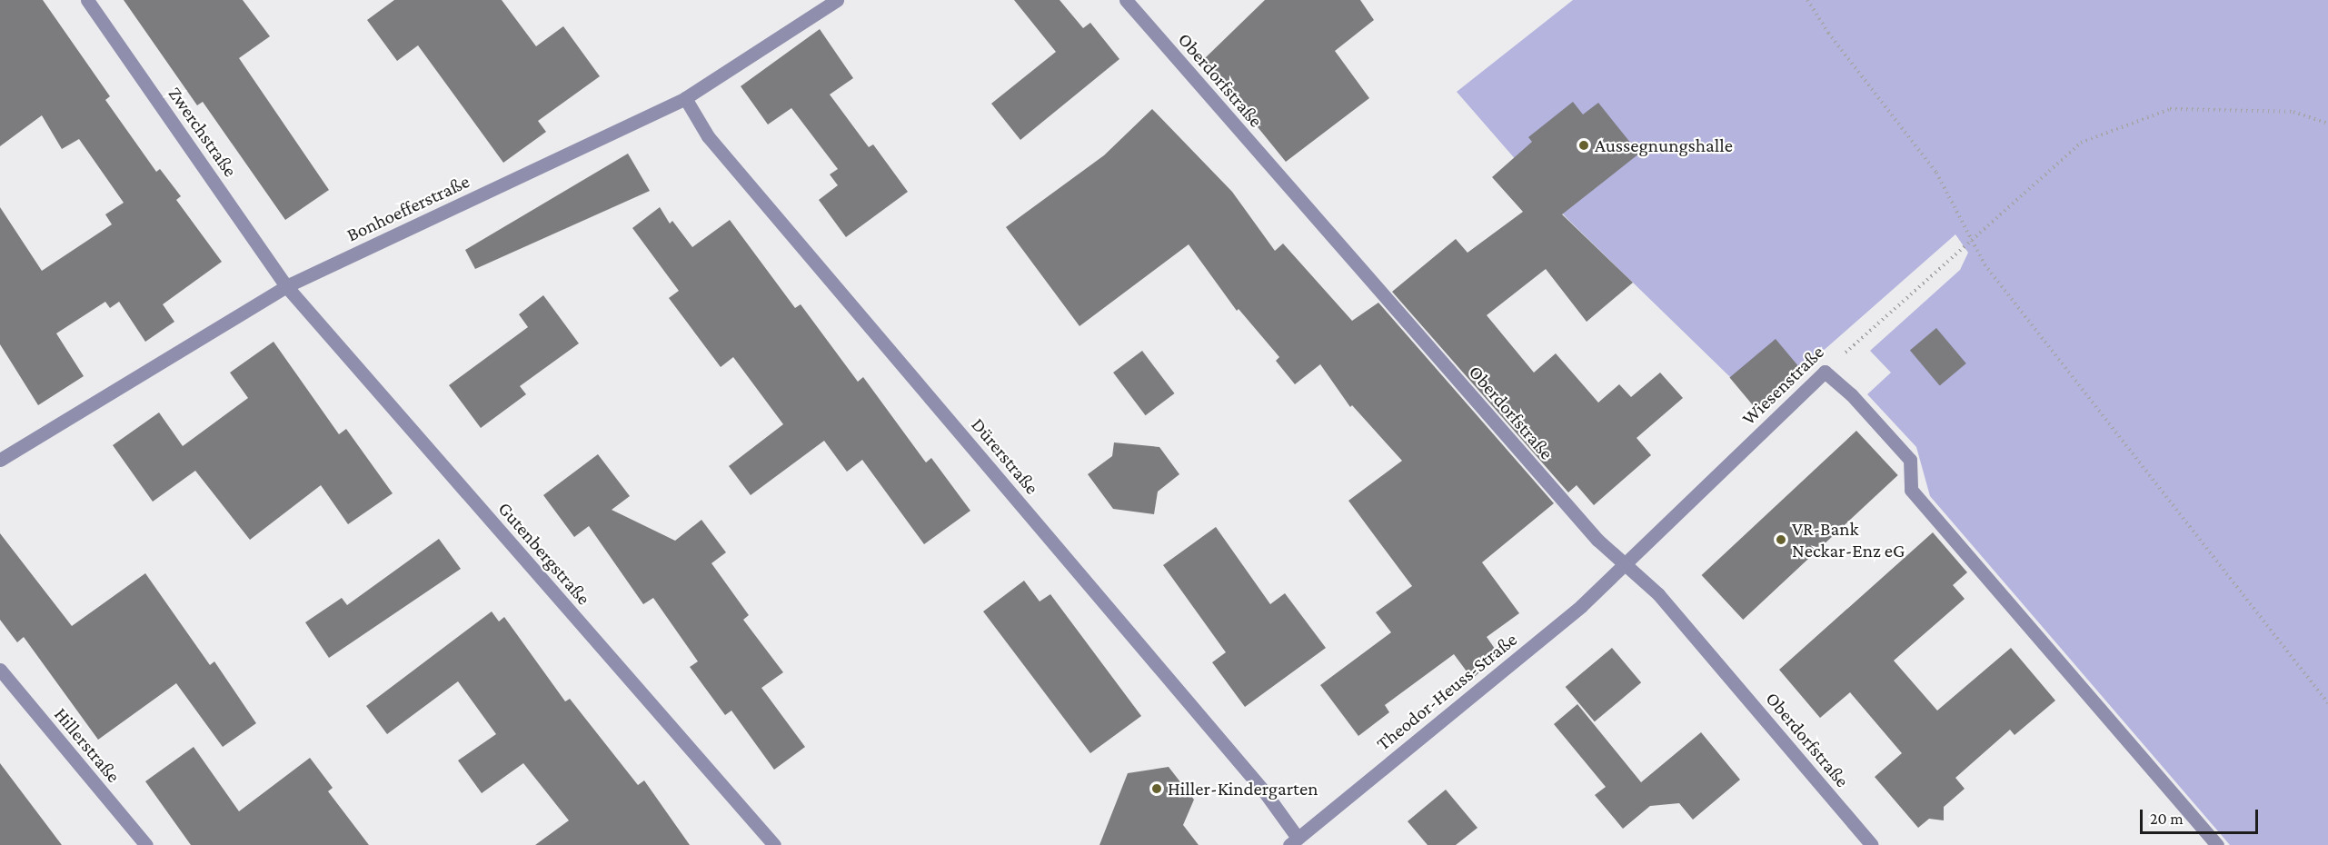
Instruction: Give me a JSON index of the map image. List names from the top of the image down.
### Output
{
  "streets": {
    "street": [
      "Oberdorfstraße",
      "Zwerchstraße",
      "Bonhoefferstraße",
      "Wiesenstraße",
      "Dürerstraße",
      "Gutenbergstraße",
      "Theodor-Heuss-Straße",
      "Hillerstraße"
    ]
  },
  "crossings": [
    ["Oberdorfstraße", "Wiesenstraße"],
    ["Oberdorfstraße", "Theodor-Heuss-Straße"],
    ["Zwerchstraße", "Bonhoefferstraße"],
    ["Zwerchstraße", "Gutenbergstraße"],
    ["Bonhoefferstraße", "Dürerstraße"],
    ["Bonhoefferstraße", "Gutenbergstraße"],
    ["Wiesenstraße", "Theodor-Heuss-Straße"],
    ["Dürerstraße", "Theodor-Heuss-Straße"]
  ],
  "places": ["Aussegnungshalle", "VR-Bank Neckar-Enz eG", "Hiller-Kindergarten"],
  "scale_bar": "20 m"
}
